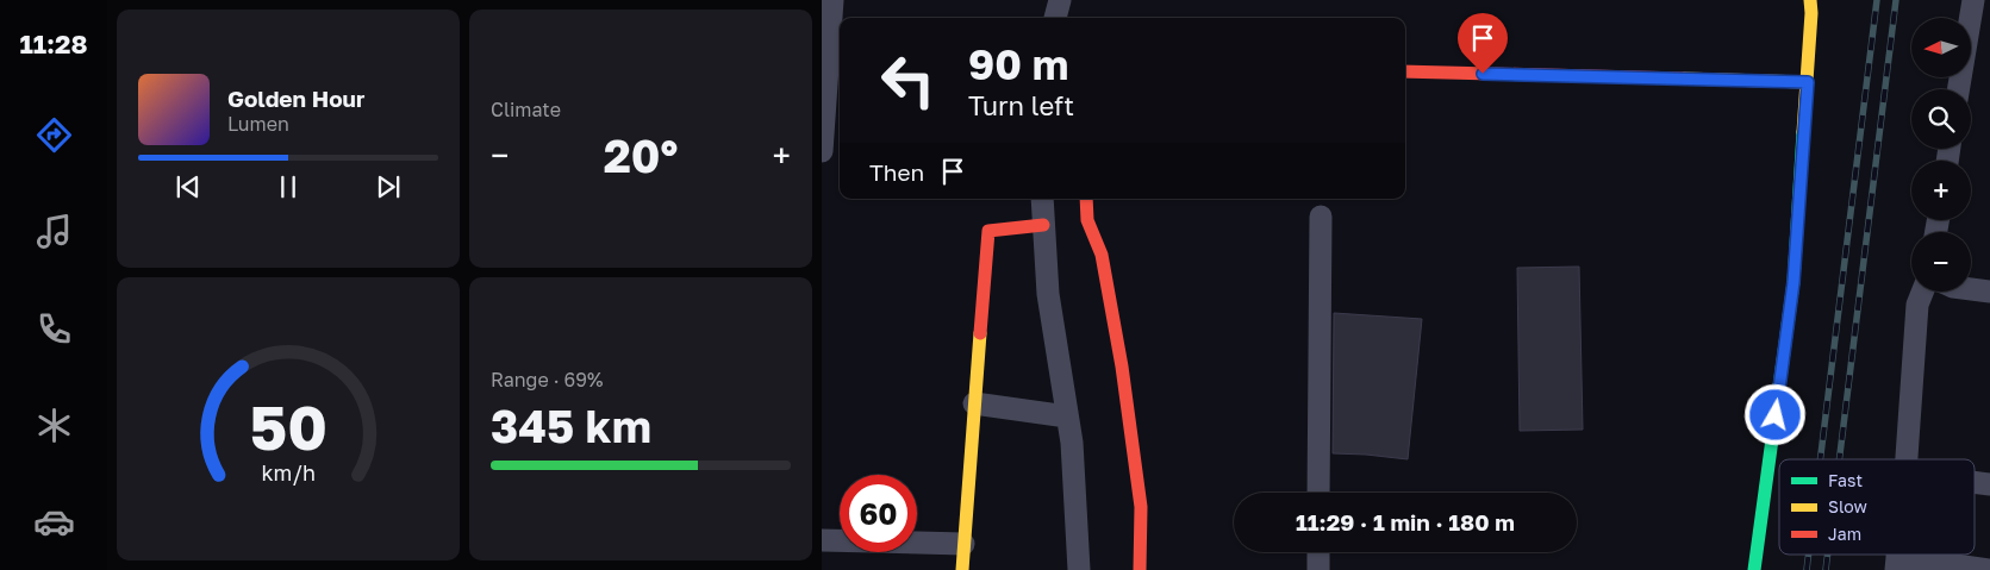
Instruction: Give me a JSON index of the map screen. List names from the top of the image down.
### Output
{
  "legend": ["Fast", "Slow", "Jam"],
  "north": "left",
  "page": {
    "tabs": "11:28",
    "tile": [
      "Climate",
      ["Range · 69%", "345 km"]
    ],
    "map_buttons": ["+", "−"],
    "turn": ["90 m", "Turn left"],
    "song": ["Golden Hour", "Lumen"],
    "heat": ["−", "20°", "+"],
    "then": "Then",
    "limit": "60",
    "trip": "11:29 · 1 min · 180 m",
    "gauge": ["50", "km/h"]
  }
}
